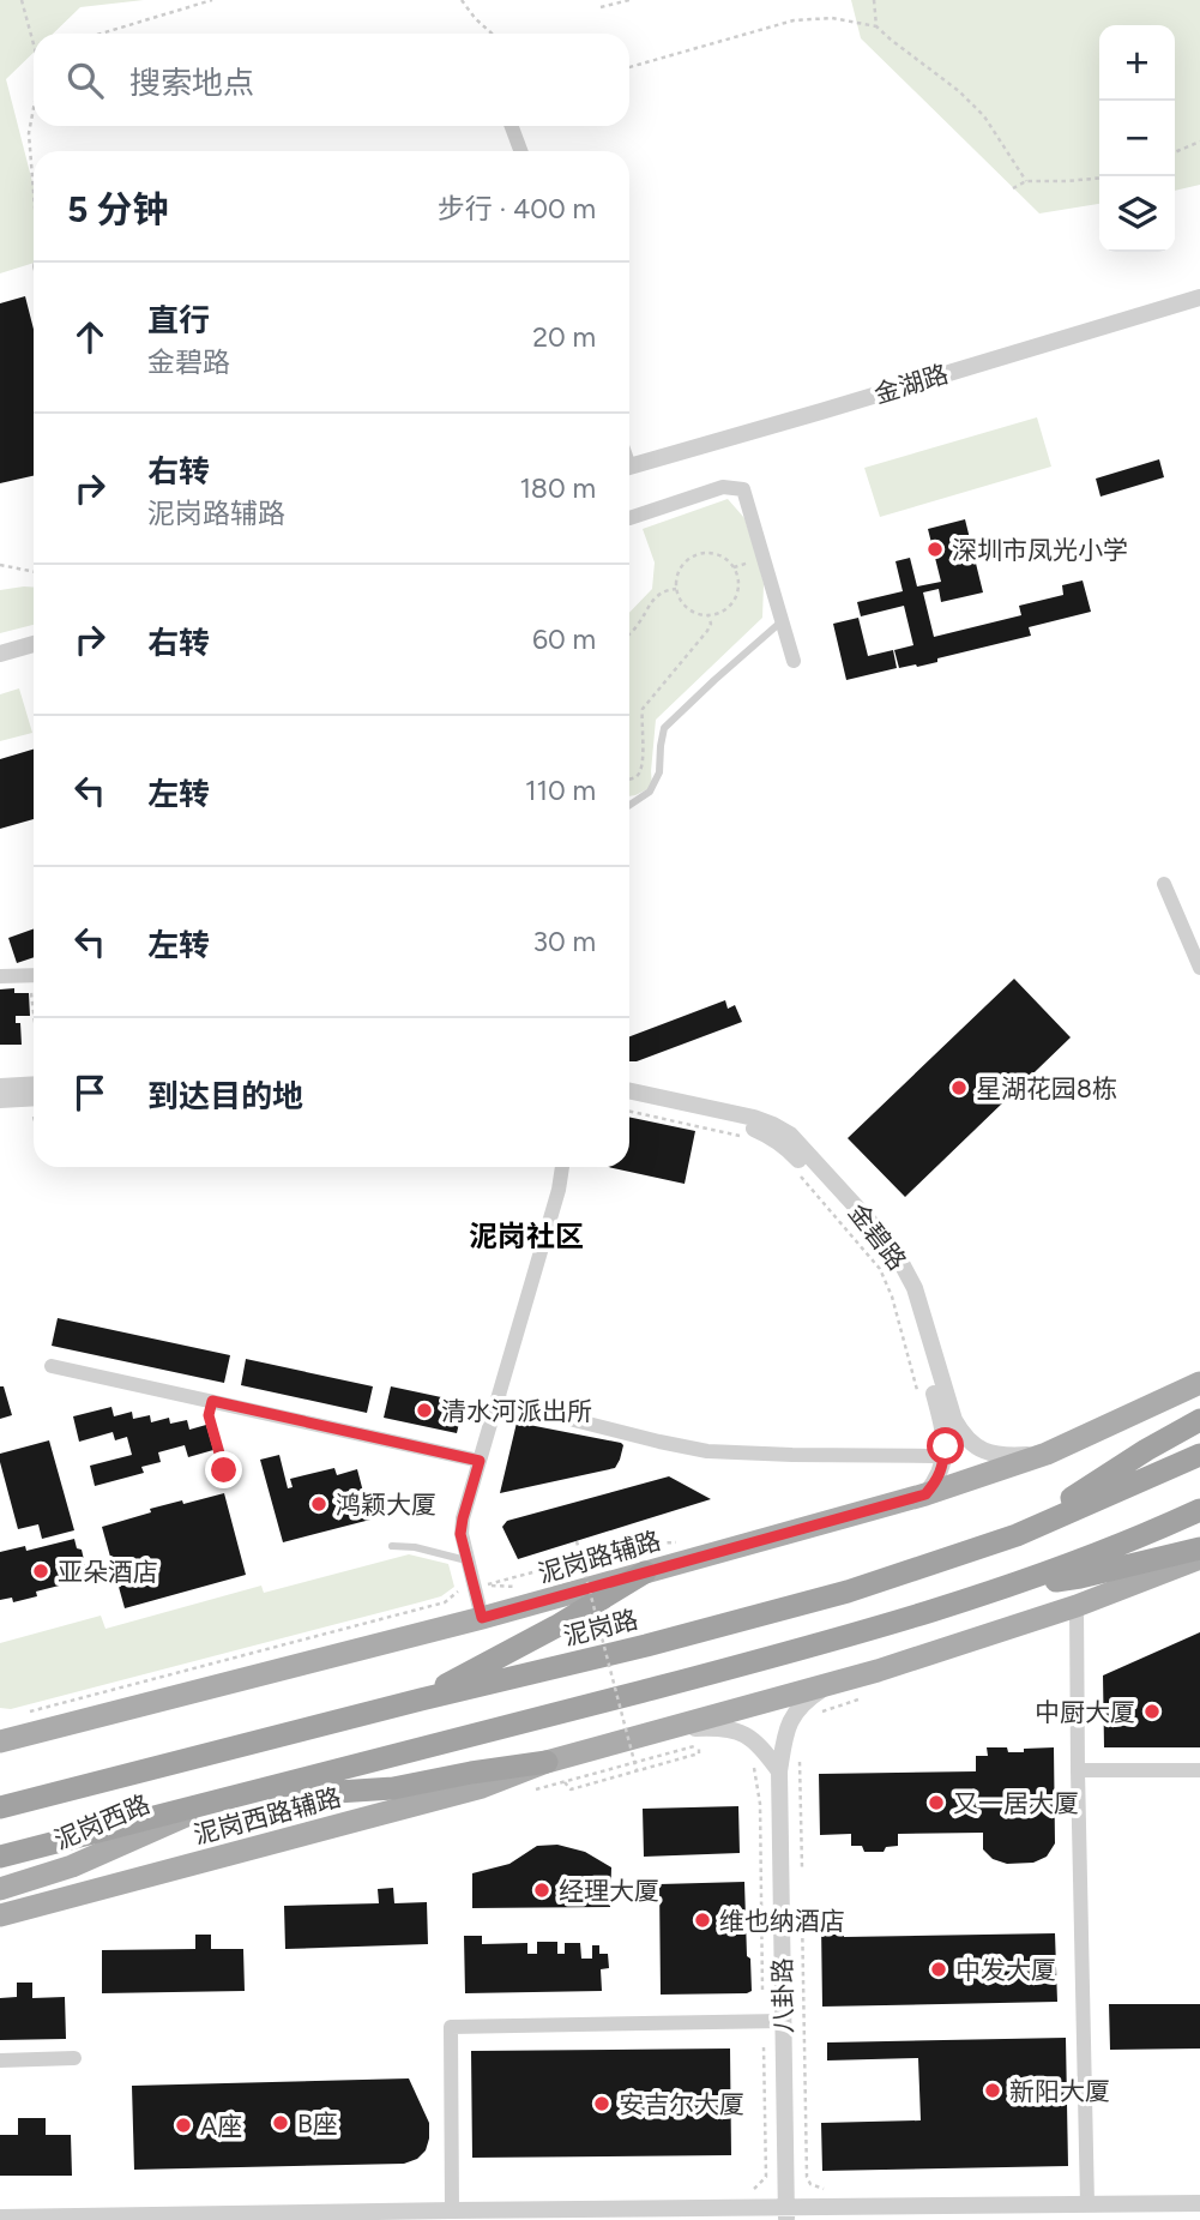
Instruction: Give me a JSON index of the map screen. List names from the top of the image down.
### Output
{
  "streets": {
    "highway": ["泥岗路"],
    "main road": ["泥岗路辅路", "泥岗西路辅路", "泥岗西路"],
    "street": ["金湖路", "金碧路", "八卦路"]
  },
  "crossings": [
    ["金碧路", "泥岗路辅路"]
  ],
  "districts": ["泥岗社区"],
  "places": [
    "深圳市凤光小学",
    "星湖花园8栋",
    "清水河派出所",
    "鸿颖大厦",
    "亚朵酒店",
    "中厨大厦",
    "又一居大厦",
    "经理大厦",
    "维也纳酒店",
    "中发大厦",
    "新阳大厦",
    "安吉尔大厦",
    "B座",
    "A座"
  ],
  "page": {
    "map_buttons": ["+", "−"],
    "search": "搜索地点",
    "heading": ["5 分钟", "步行 · 400 m"],
    "list": [
      ["直行", "金碧路", "20 m"],
      ["右转", "泥岗路辅路", "180 m"],
      ["右转", "60 m"],
      ["左转", "110 m"],
      ["左转", "30 m"],
      "到达目的地"
    ]
  }
}
